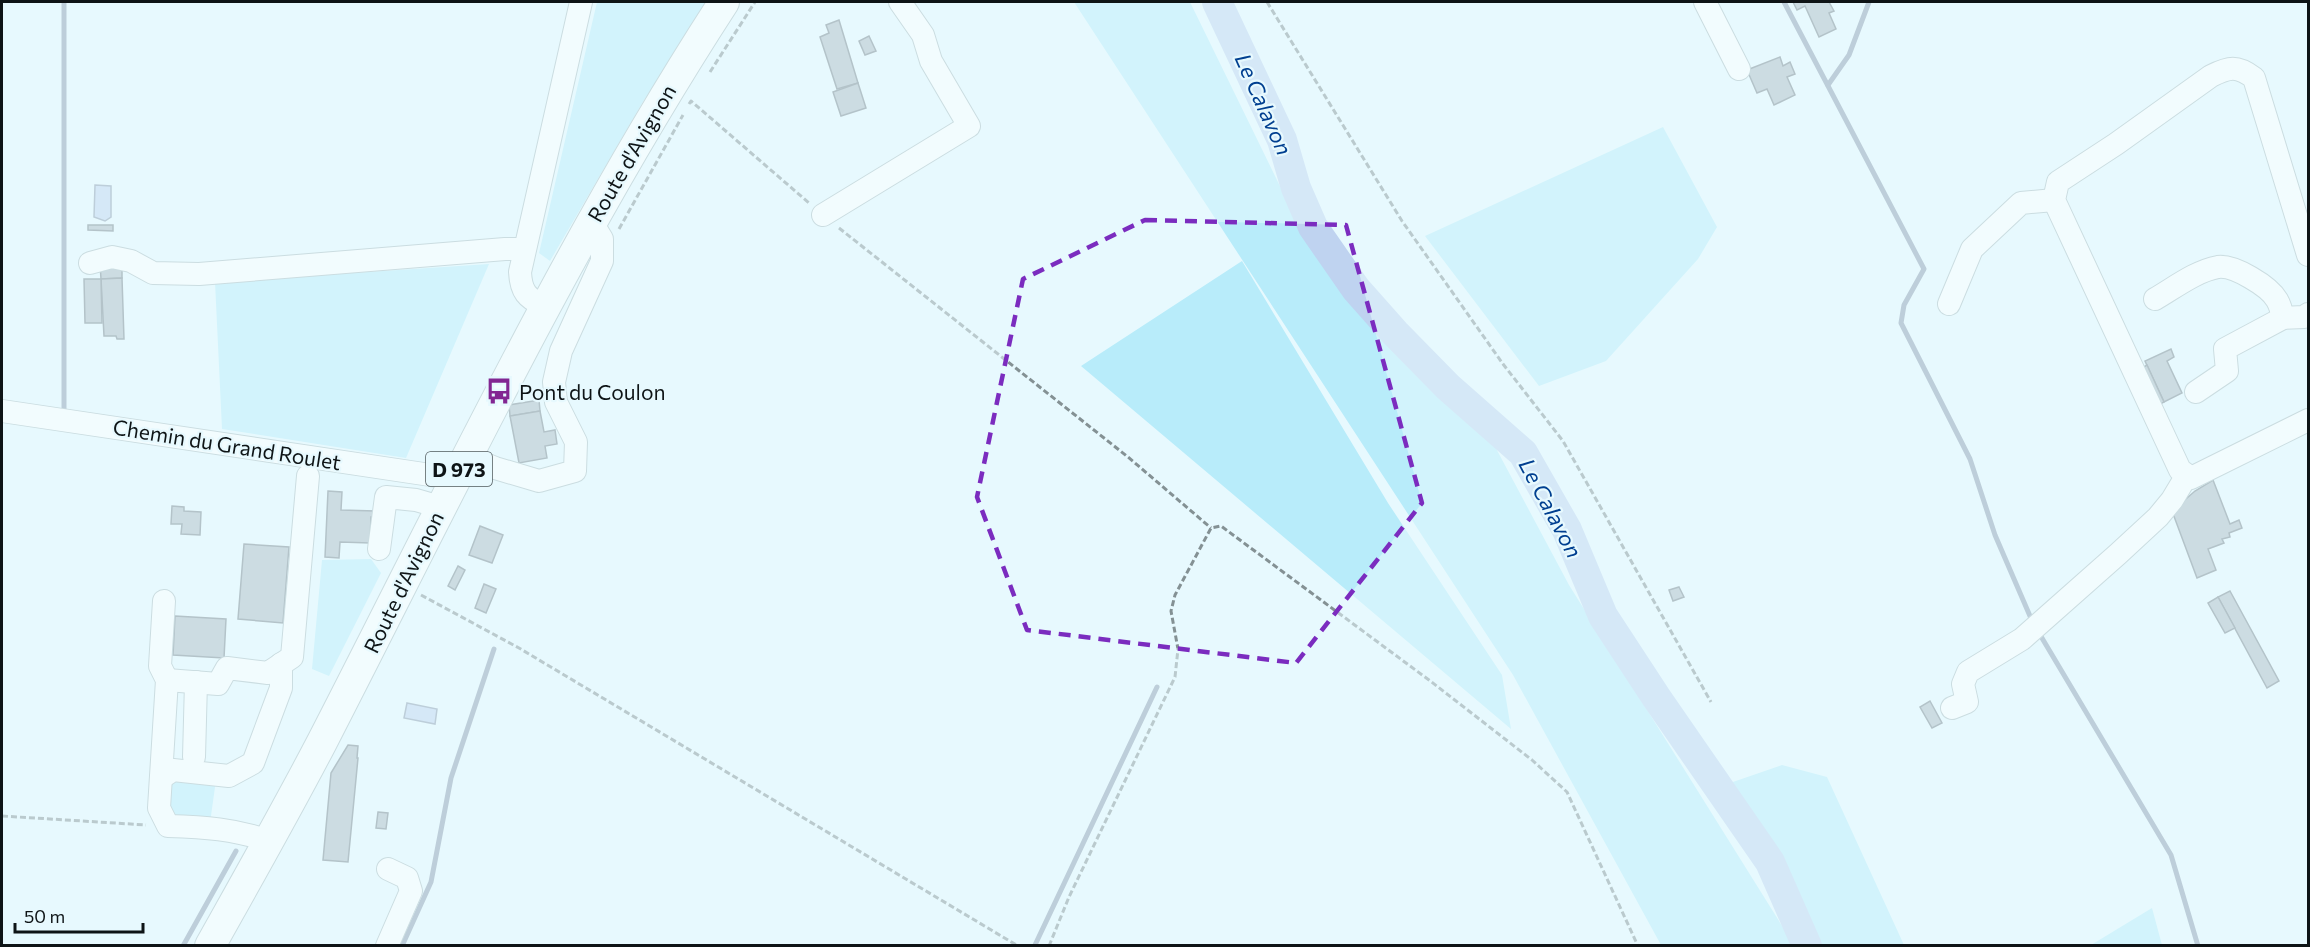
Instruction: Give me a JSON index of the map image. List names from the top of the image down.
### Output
{
  "streets": {
    "main road": ["Route d'Avignon", "D 973"],
    "street": ["Chemin du Grand Roulet"]
  },
  "crossings": [
    ["Route d'Avignon", "Chemin du Grand Roulet"]
  ],
  "water": ["Le Calavon"],
  "places": {
    "bus stop": ["Pont du Coulon"]
  },
  "scale_bar": "50 m"
}
